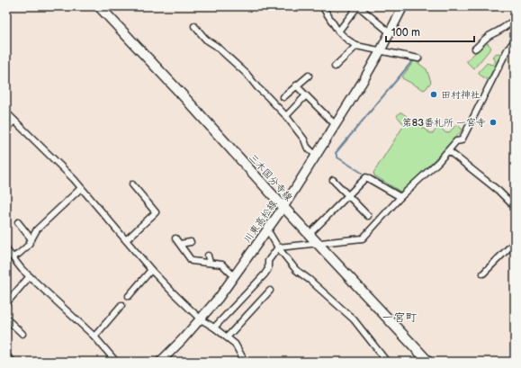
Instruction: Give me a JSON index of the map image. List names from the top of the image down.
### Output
{
  "streets": {
    "main road": ["三木国分寺線", "川東高松線"]
  },
  "crossings": [
    ["三木国分寺線", "川東高松線"]
  ],
  "districts": ["一宮町"],
  "places": ["田村神社", "第83番札所 一宮寺"],
  "scale_bar": "100 m"
}
